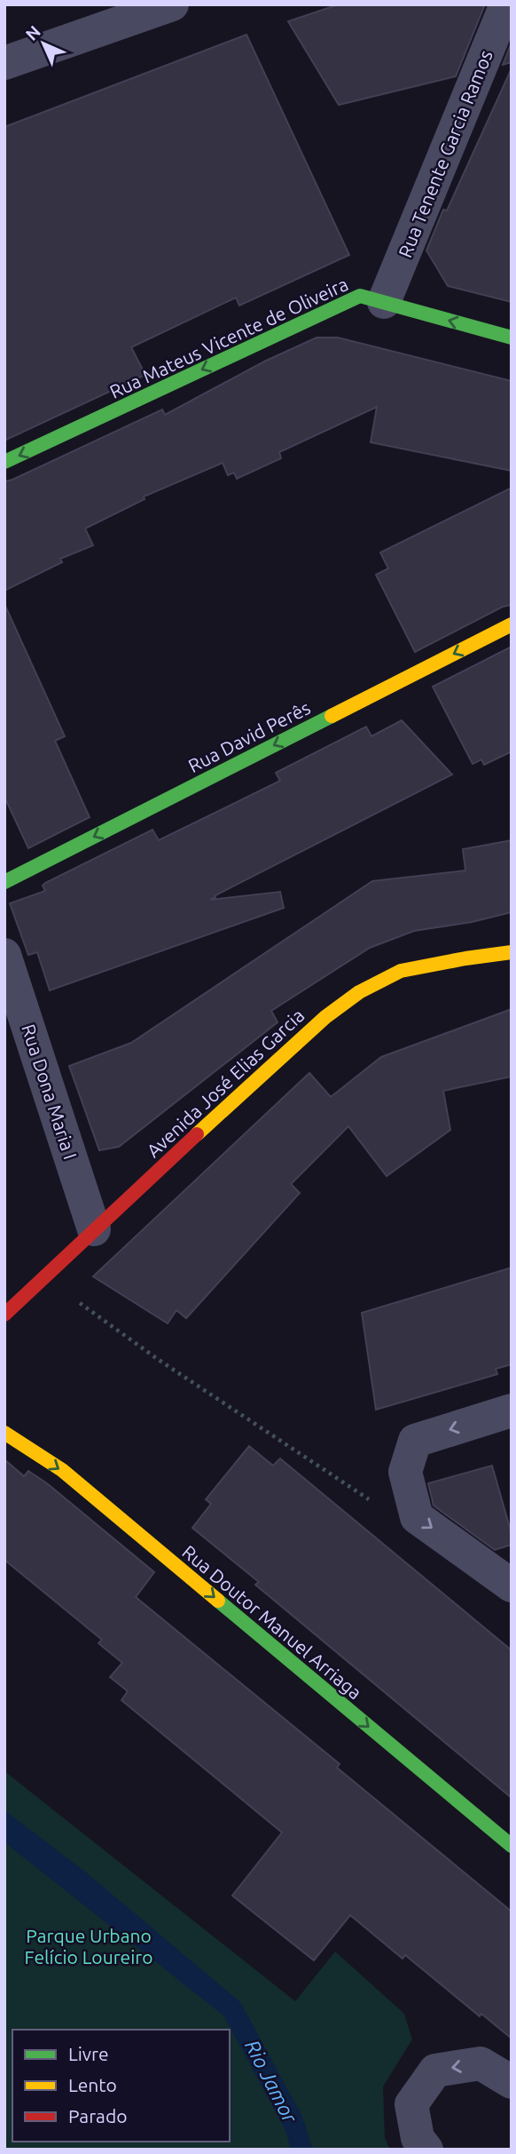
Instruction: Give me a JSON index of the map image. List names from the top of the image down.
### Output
{
  "streets": {
    "street": [
      "Rua Tenente Garcia Ramos",
      "Rua Mateus Vicente de Oliveira",
      "Rua David Perês",
      "Avenida José Elias Garcia",
      "Rua Dona Maria I",
      "Rua Doutor Manuel Arriaga"
    ]
  },
  "crossings": [
    ["Rua Tenente Garcia Ramos", "Rua Mateus Vicente de Oliveira"],
    ["Avenida José Elias Garcia", "Rua Dona Maria I"]
  ],
  "one_way": ["Rua Mateus Vicente de Oliveira", "Rua David Perês", "Rua Doutor Manuel Arriaga"],
  "water": ["Rio Jamor"],
  "parks": ["Parque Urbano Felício Loureiro"],
  "legend": ["Livre", "Lento", "Parado"],
  "north": "top left"
}
